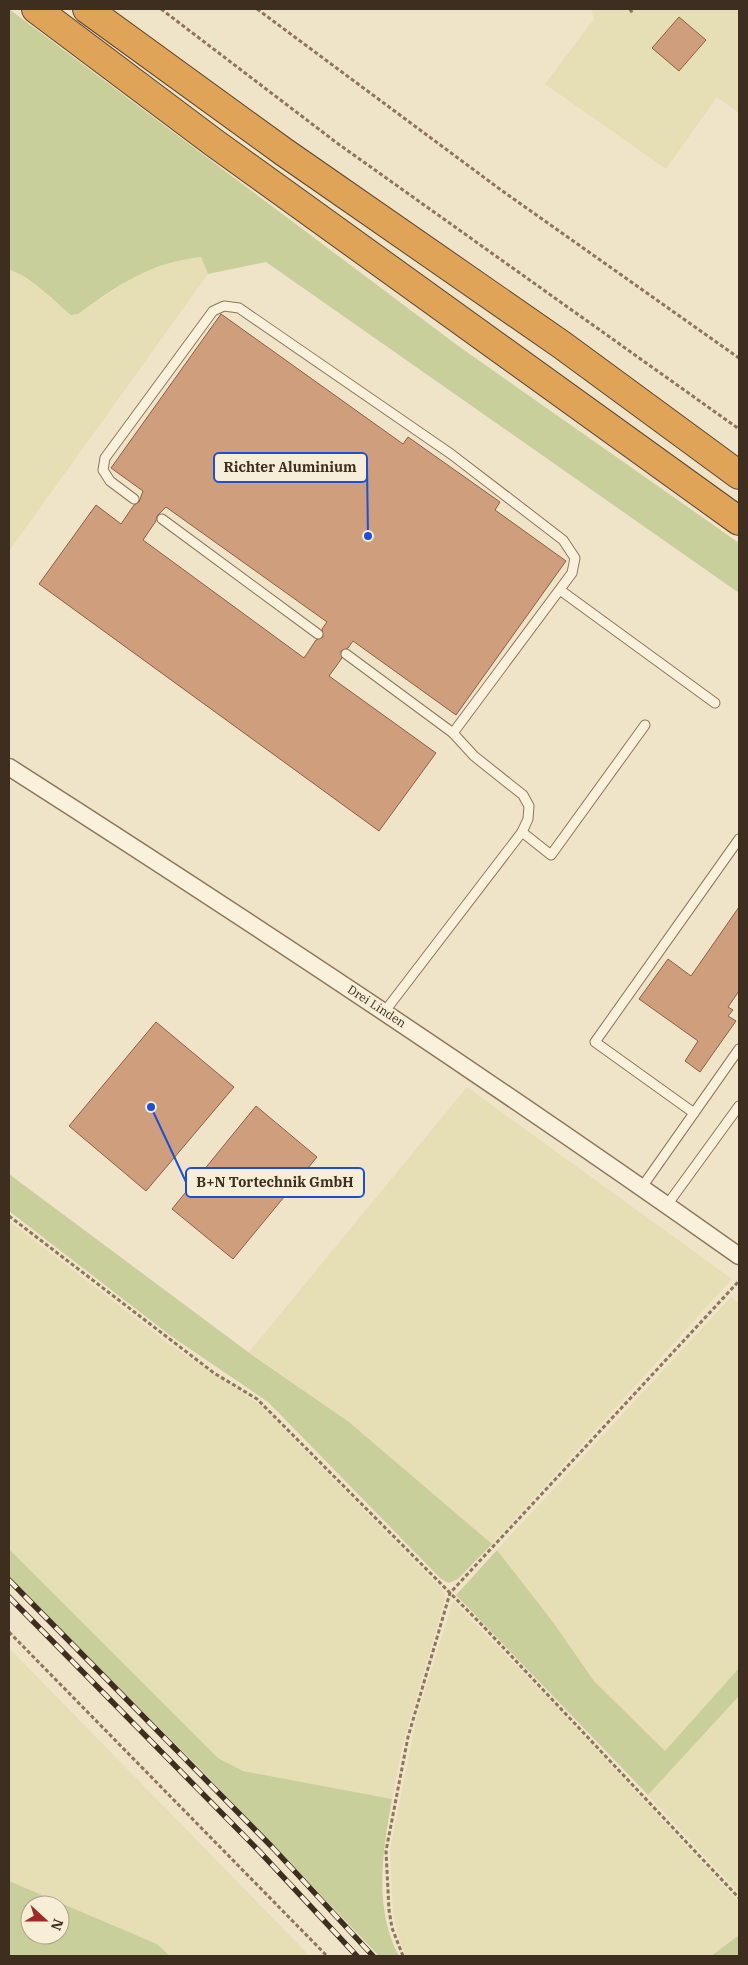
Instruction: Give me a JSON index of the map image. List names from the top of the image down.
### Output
{
  "streets": {
    "street": ["Drei Linden"]
  },
  "places": ["Richter Aluminium", "B+N Tortechnik GmbH"],
  "north": "right"
}
